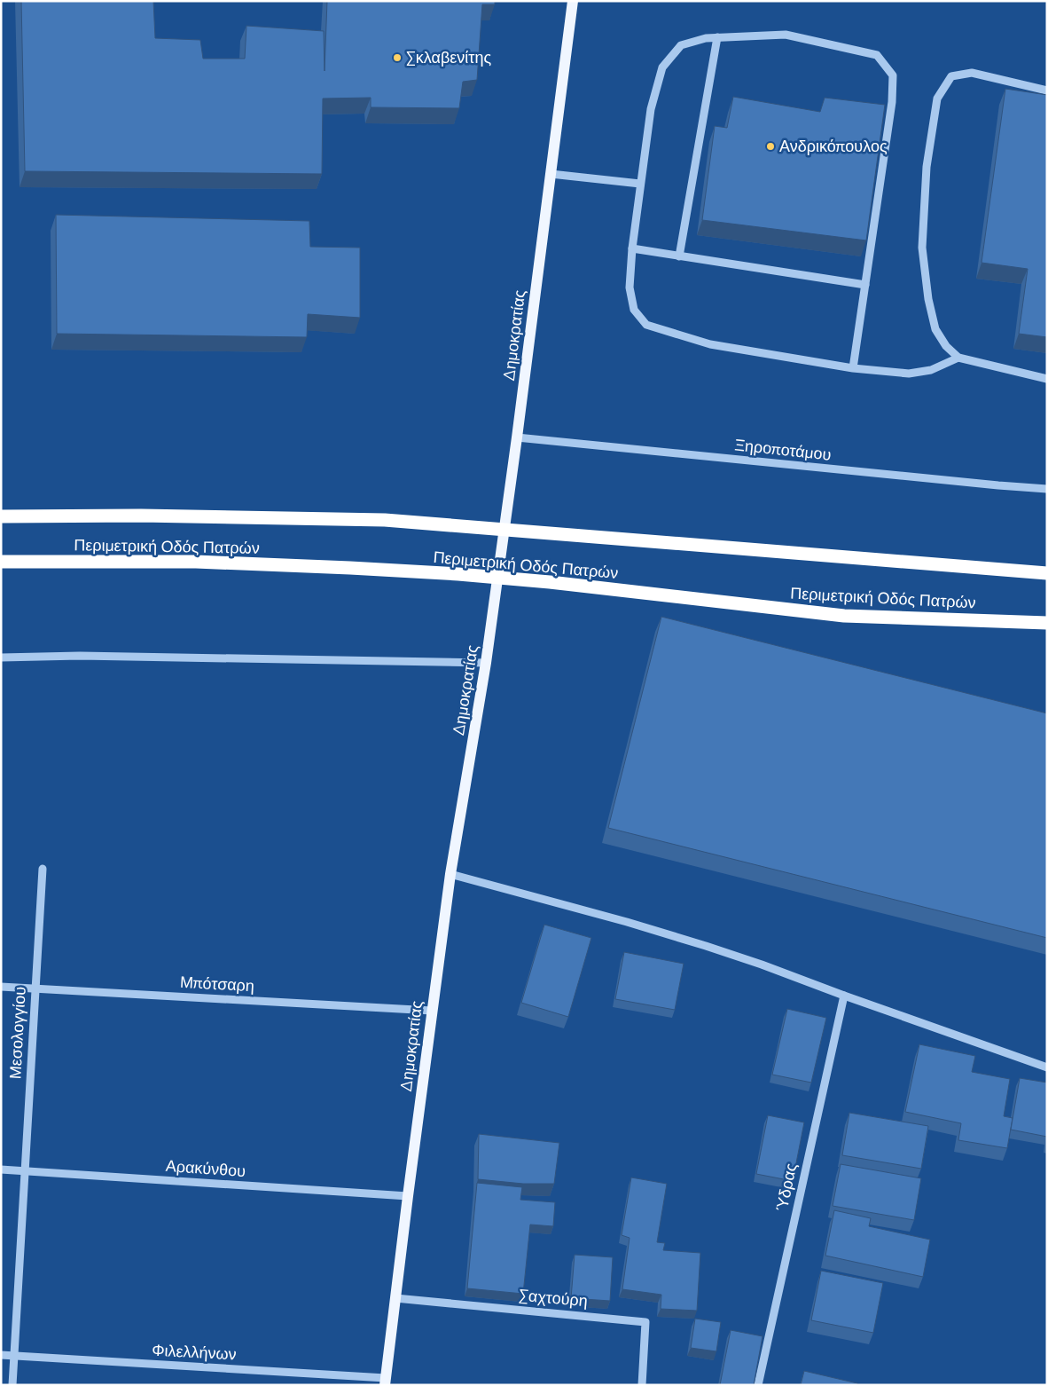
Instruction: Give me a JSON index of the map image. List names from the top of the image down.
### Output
{
  "streets": {
    "highway": ["Περιμετρική Οδός Πατρών"],
    "main road": ["Δημοκρατίας"],
    "street": [
      "Ξηροποτάμου",
      "Μπότσαρη",
      "Μεσολογγίου",
      "Αρακύνθου",
      "Ύδρας",
      "Σαχτούρη",
      "Φιλελλήνων"
    ]
  },
  "crossings": [
    ["Δημοκρατίας", "Ξηροποτάμου"],
    ["Δημοκρατίας", "Μπότσαρη"],
    ["Δημοκρατίας", "Αρακύνθου"],
    ["Δημοκρατίας", "Σαχτούρη"],
    ["Δημοκρατίας", "Φιλελλήνων"],
    ["Μπότσαρη", "Μεσολογγίου"],
    ["Μεσολογγίου", "Αρακύνθου"],
    ["Μεσολογγίου", "Φιλελλήνων"]
  ],
  "places": ["Σκλαβενίτης", "Ανδρικόπουλος"]
}
